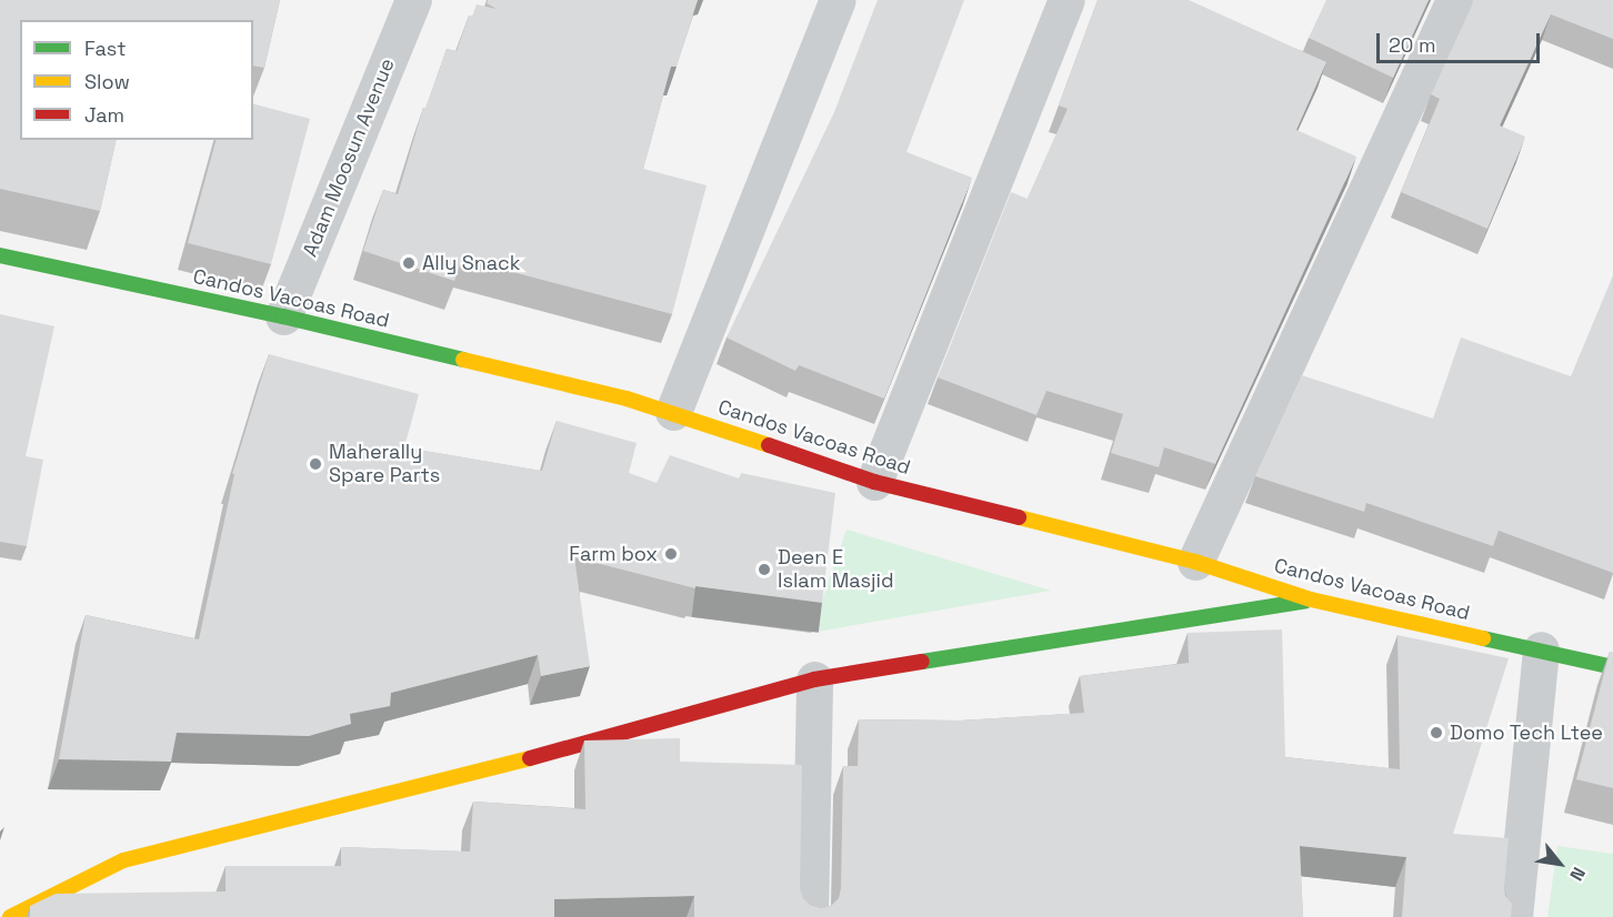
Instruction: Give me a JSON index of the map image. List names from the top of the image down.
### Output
{
  "streets": {
    "main road": ["Candos Vacoas Road"],
    "street": ["Adam Moosun Avenue"]
  },
  "crossings": [
    ["Adam Moosun Avenue", "Candos Vacoas Road"]
  ],
  "places": [
    "Ally Snack",
    "Maherally Spare Parts",
    "Farm box",
    "Deen E Islam Masjid",
    "Domo Tech Ltee"
  ],
  "legend": ["Fast", "Slow", "Jam"],
  "scale_bar": "20 m",
  "north": "bottom right"
}
